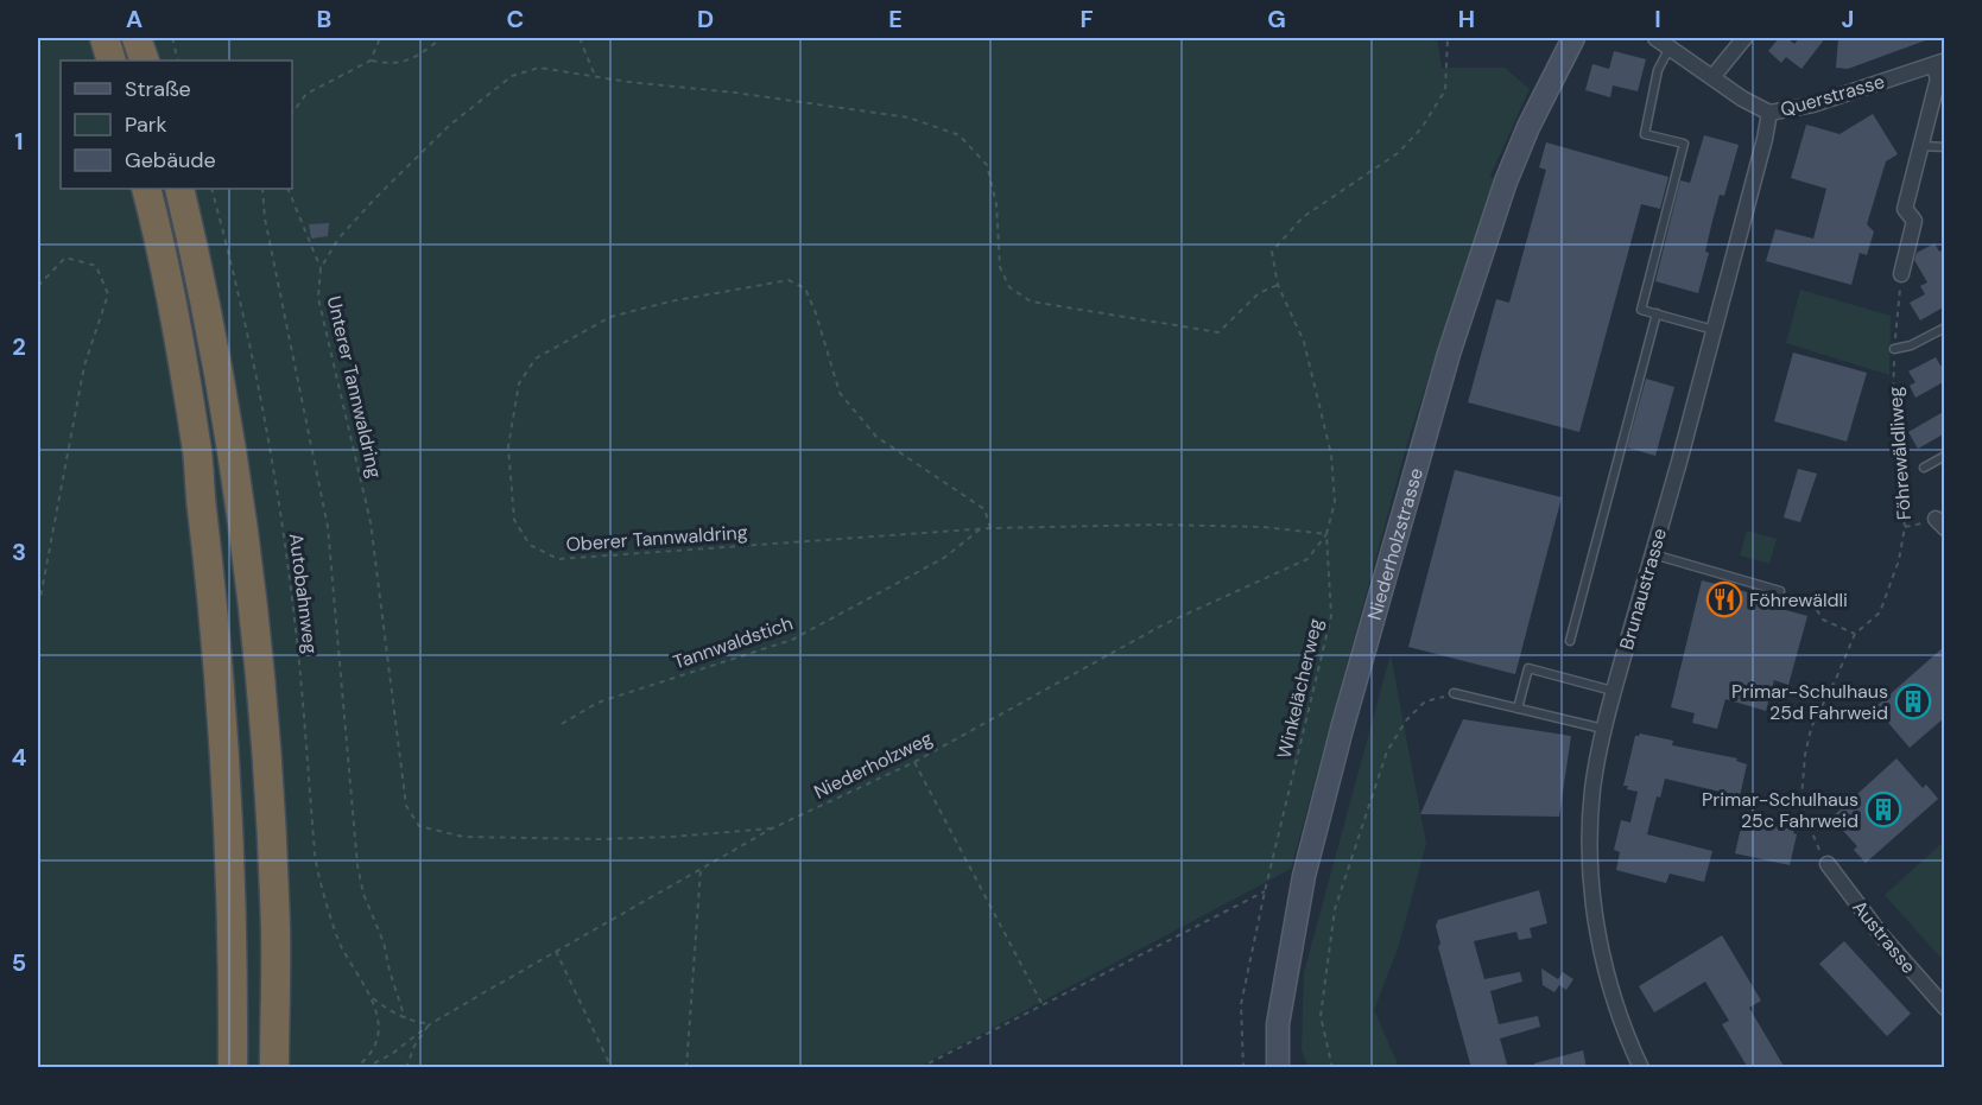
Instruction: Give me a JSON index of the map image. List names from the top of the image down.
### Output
{
  "streets": {
    "main road": ["Niederholzstrasse"],
    "street": ["Querstrasse", "Brunaustrasse", "Austrasse"],
    "path": [
      "Unterer Tannwaldring",
      "Föhrewäldliweg",
      "Oberer Tannwaldring",
      "Autobahnweg",
      "Tannwaldstich",
      "Winkelächerweg",
      "Niederholzweg"
    ]
  },
  "crossings": [
    ["Querstrasse", "Brunaustrasse"],
    ["Unterer Tannwaldring", "Winkelächerweg"],
    ["Unterer Tannwaldring", "Niederholzweg"],
    ["Föhrewäldliweg", "Austrasse"],
    ["Oberer Tannwaldring", "Tannwaldstich"],
    ["Oberer Tannwaldring", "Winkelächerweg"],
    ["Oberer Tannwaldring", "Niederholzweg"],
    ["Autobahnweg", "Niederholzweg"],
    ["Winkelächerweg", "Niederholzweg"]
  ],
  "places": {
    "restaurant": ["Föhrewäldli"],
    "building": ["Primar-Schulhaus 25d Fahrweid", "Primar-Schulhaus 25c Fahrweid"]
  },
  "legend": ["Straße", "Park", "Gebäude"],
  "grid": {
    "columns": [
      "A",
      "B",
      "C",
      "D",
      "E",
      "F",
      "G",
      "H",
      "I",
      "J"
    ],
    "rows": [
      "1",
      "2",
      "3",
      "4",
      "5"
    ]
  }
}
